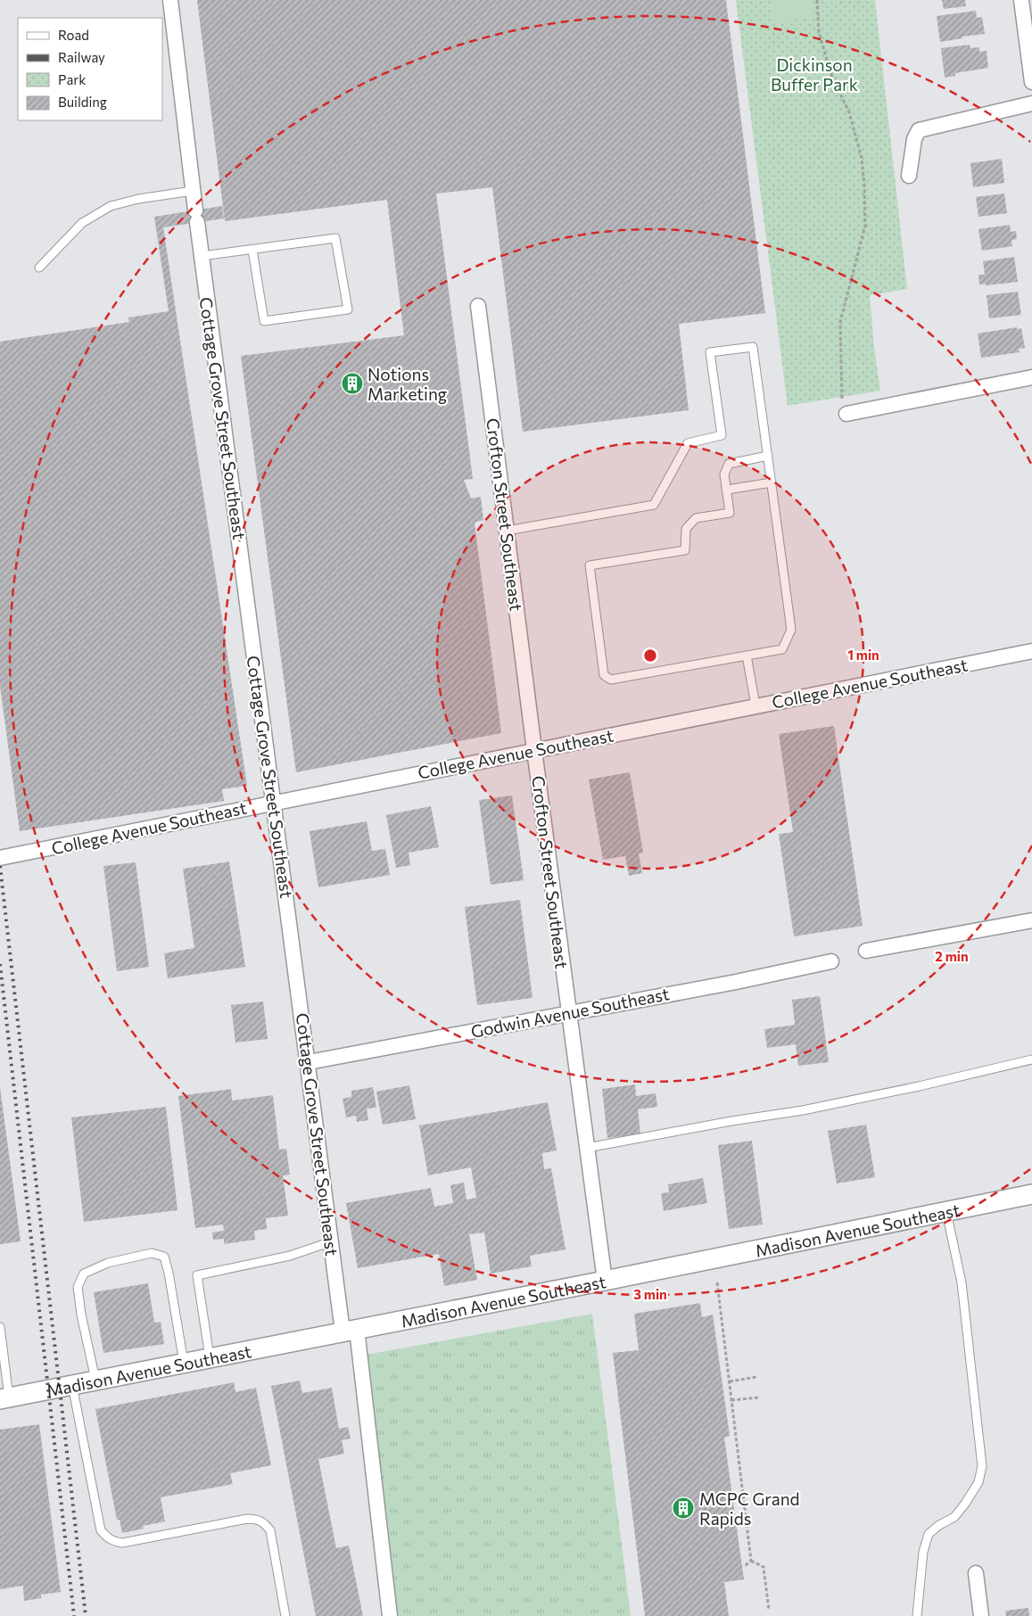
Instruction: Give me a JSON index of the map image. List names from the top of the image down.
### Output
{
  "streets": {
    "street": [
      "Cottage Grove Street Southeast",
      "Crofton Street Southeast",
      "College Avenue Southeast",
      "Godwin Avenue Southeast",
      "Madison Avenue Southeast"
    ]
  },
  "crossings": [
    ["Cottage Grove Street Southeast", "College Avenue Southeast"],
    ["Cottage Grove Street Southeast", "Godwin Avenue Southeast"],
    ["Cottage Grove Street Southeast", "Madison Avenue Southeast"],
    ["Crofton Street Southeast", "College Avenue Southeast"],
    ["Crofton Street Southeast", "Godwin Avenue Southeast"],
    ["Crofton Street Southeast", "Madison Avenue Southeast"]
  ],
  "parks": ["Dickinson Buffer Park"],
  "places": {
    "building": ["Notions Marketing", "MCPC Grand Rapids"]
  },
  "legend": [
    "Road",
    "Railway",
    "Park",
    "Building"
  ],
  "rings": ["1 min", "2 min", "3 min"]
}
